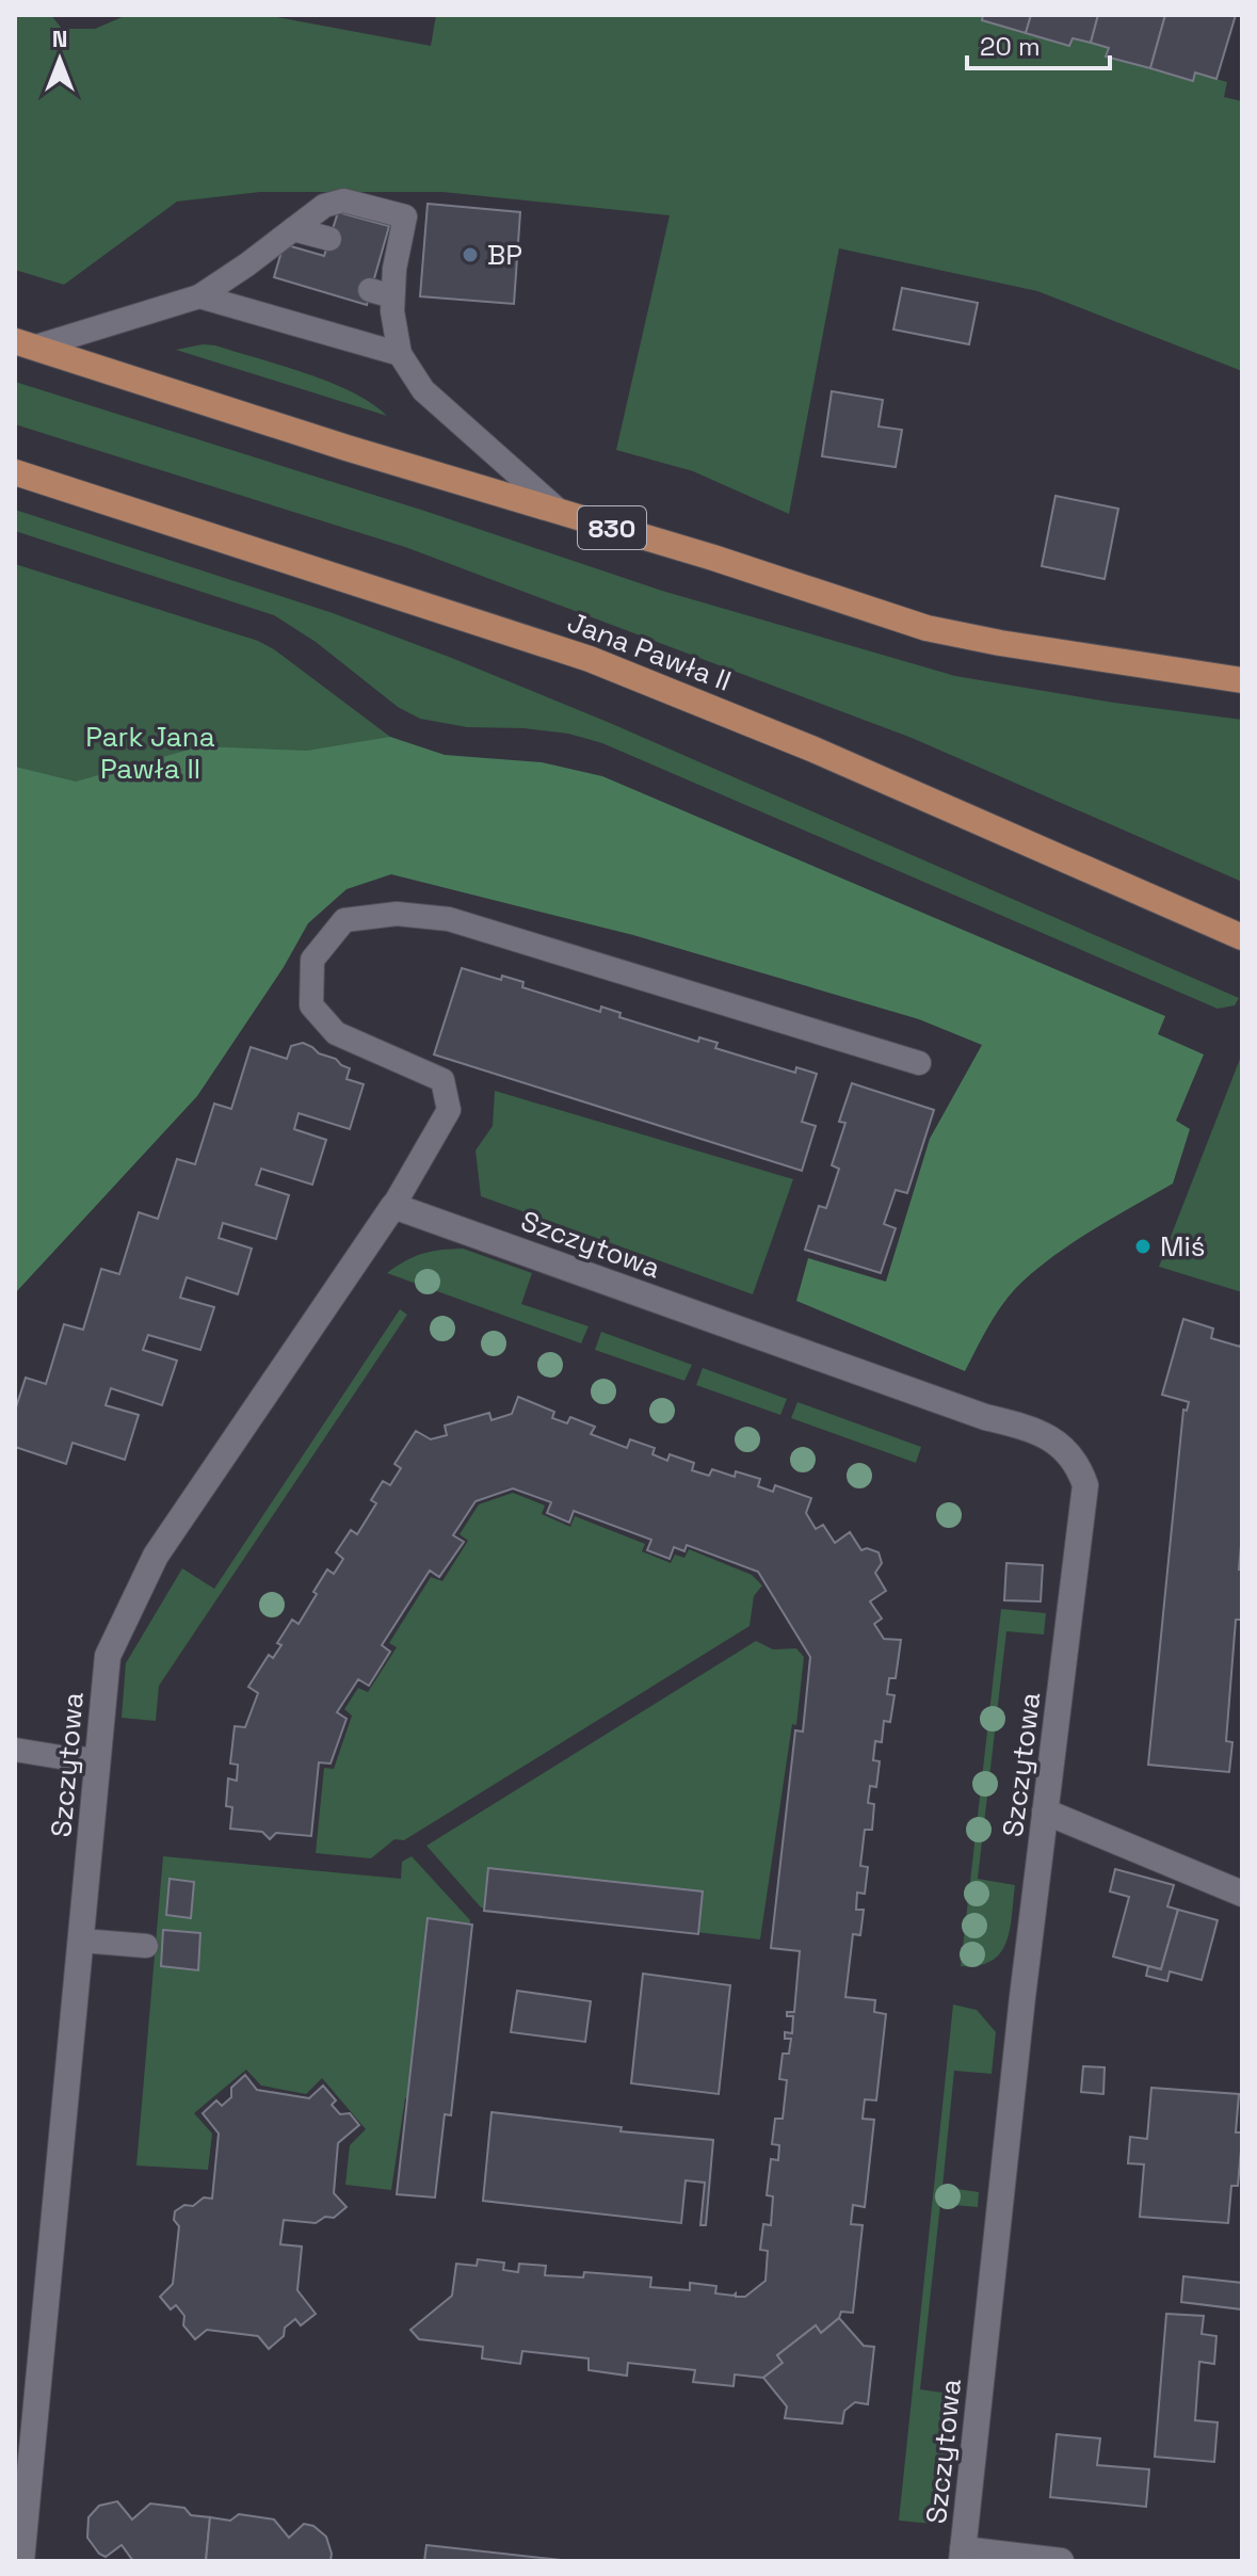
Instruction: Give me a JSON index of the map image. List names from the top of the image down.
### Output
{
  "streets": {
    "main road": ["830", "Jana Pawła II"],
    "street": ["Szczytowa"]
  },
  "parks": ["Park Jana Pawła II"],
  "places": ["BP", "Miś"],
  "scale_bar": "20 m",
  "north": "top"
}
